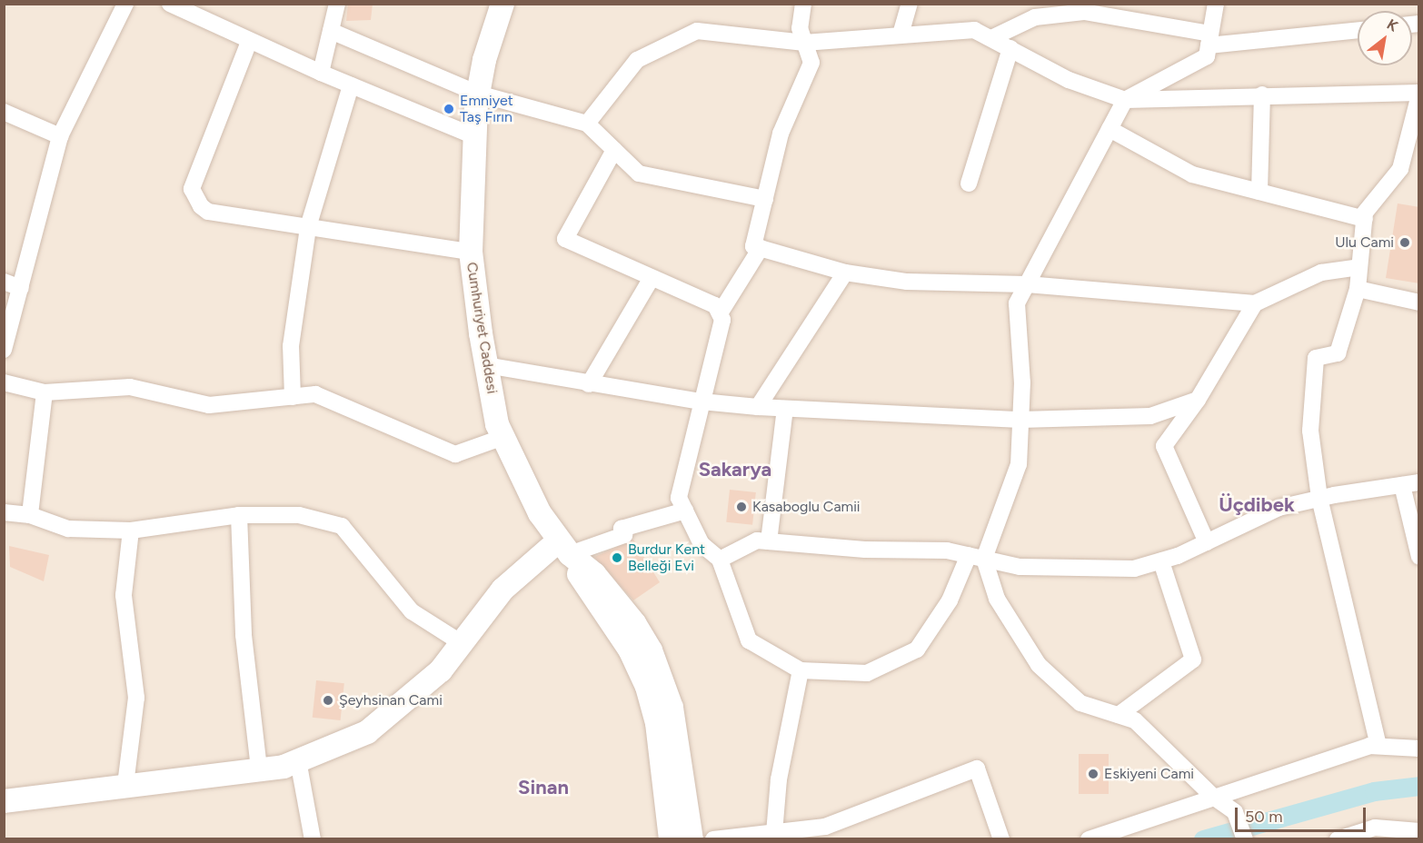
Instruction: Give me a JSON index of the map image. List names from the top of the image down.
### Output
{
  "streets": {
    "main road": ["Cumhuriyet Caddesi"]
  },
  "districts": ["Sakarya", "Üçdibek", "Sinan"],
  "places": [
    "Emniyet Taş Fırın",
    "Ulu Cami",
    "Kasaboglu Camii",
    "Burdur Kent Belleği Evi",
    "Şeyhsinan Cami",
    "Eskiyeni Cami"
  ],
  "scale_bar": "50 m",
  "north": "top right"
}
